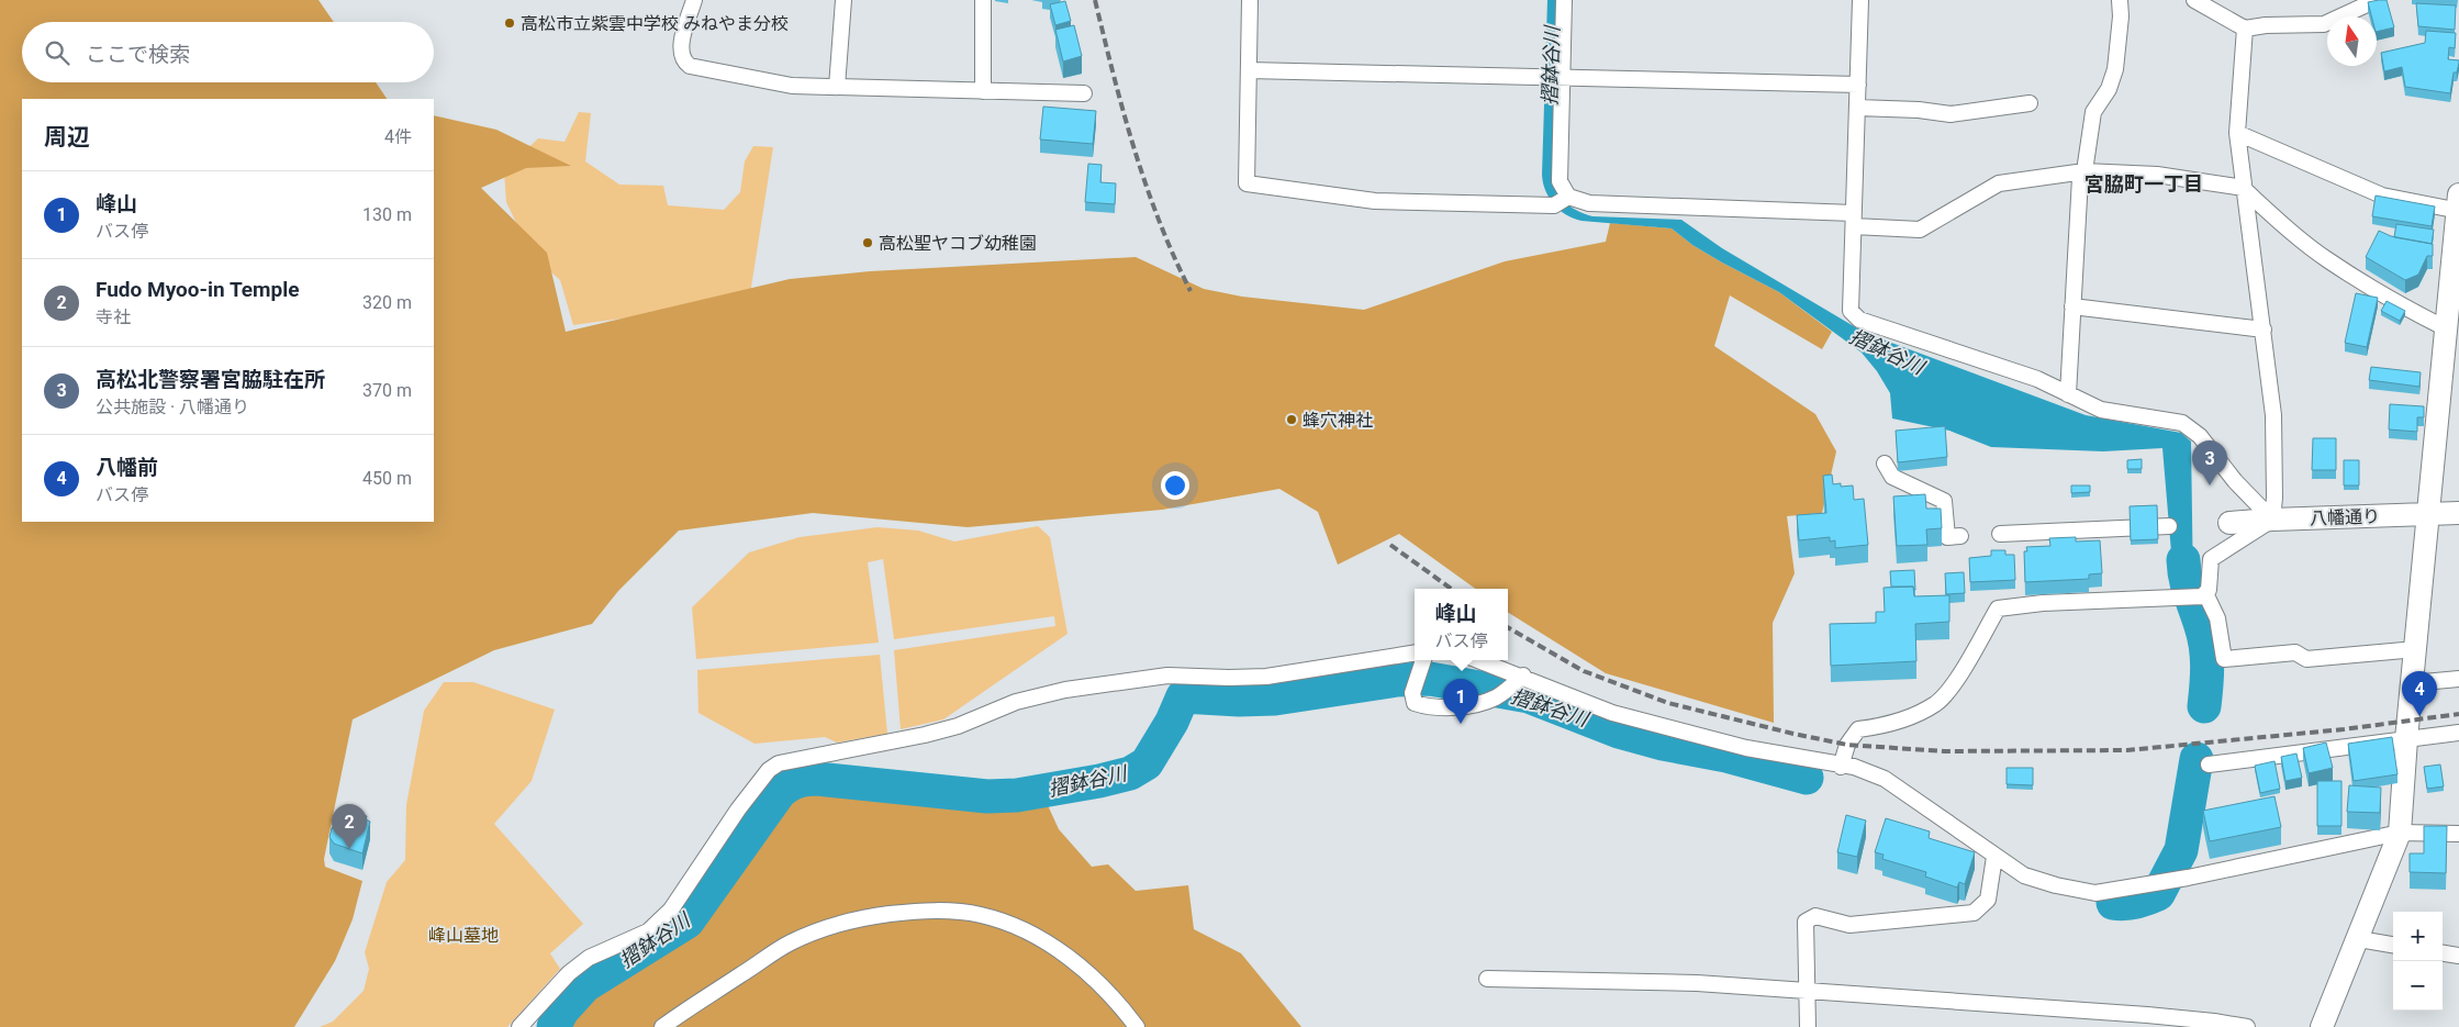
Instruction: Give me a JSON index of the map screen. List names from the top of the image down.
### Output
{
  "streets": {
    "street": ["八幡通り"]
  },
  "districts": ["宮脇町一丁目"],
  "water": ["摺鉢谷川"],
  "parks": ["峰山墓地"],
  "places": ["高松市立紫雲中学校 みねやま分校", "高松聖ヤコブ幼稚園", "蜂穴神社"],
  "north": "top",
  "page": {
    "search": "ここで検索",
    "heading": ["周辺", "4件"],
    "list": [
      {
        "mark": "1",
        "name": "峰山",
        "note": "バス停",
        "value": "130 m"
      },
      {
        "mark": "2",
        "name": "Fudo Myoo-in Temple",
        "note": "寺社",
        "value": "320 m"
      },
      {
        "mark": "3",
        "name": "高松北警察署宮脇駐在所",
        "note": "公共施設 · 八幡通り",
        "value": "370 m"
      },
      {
        "mark": "4",
        "name": "八幡前",
        "note": "バス停",
        "value": "450 m"
      }
    ],
    "pins": [
      "3",
      "4",
      "1",
      "2"
    ],
    "popup": ["峰山", "バス停"],
    "map_buttons": ["+", "−"]
  }
}
